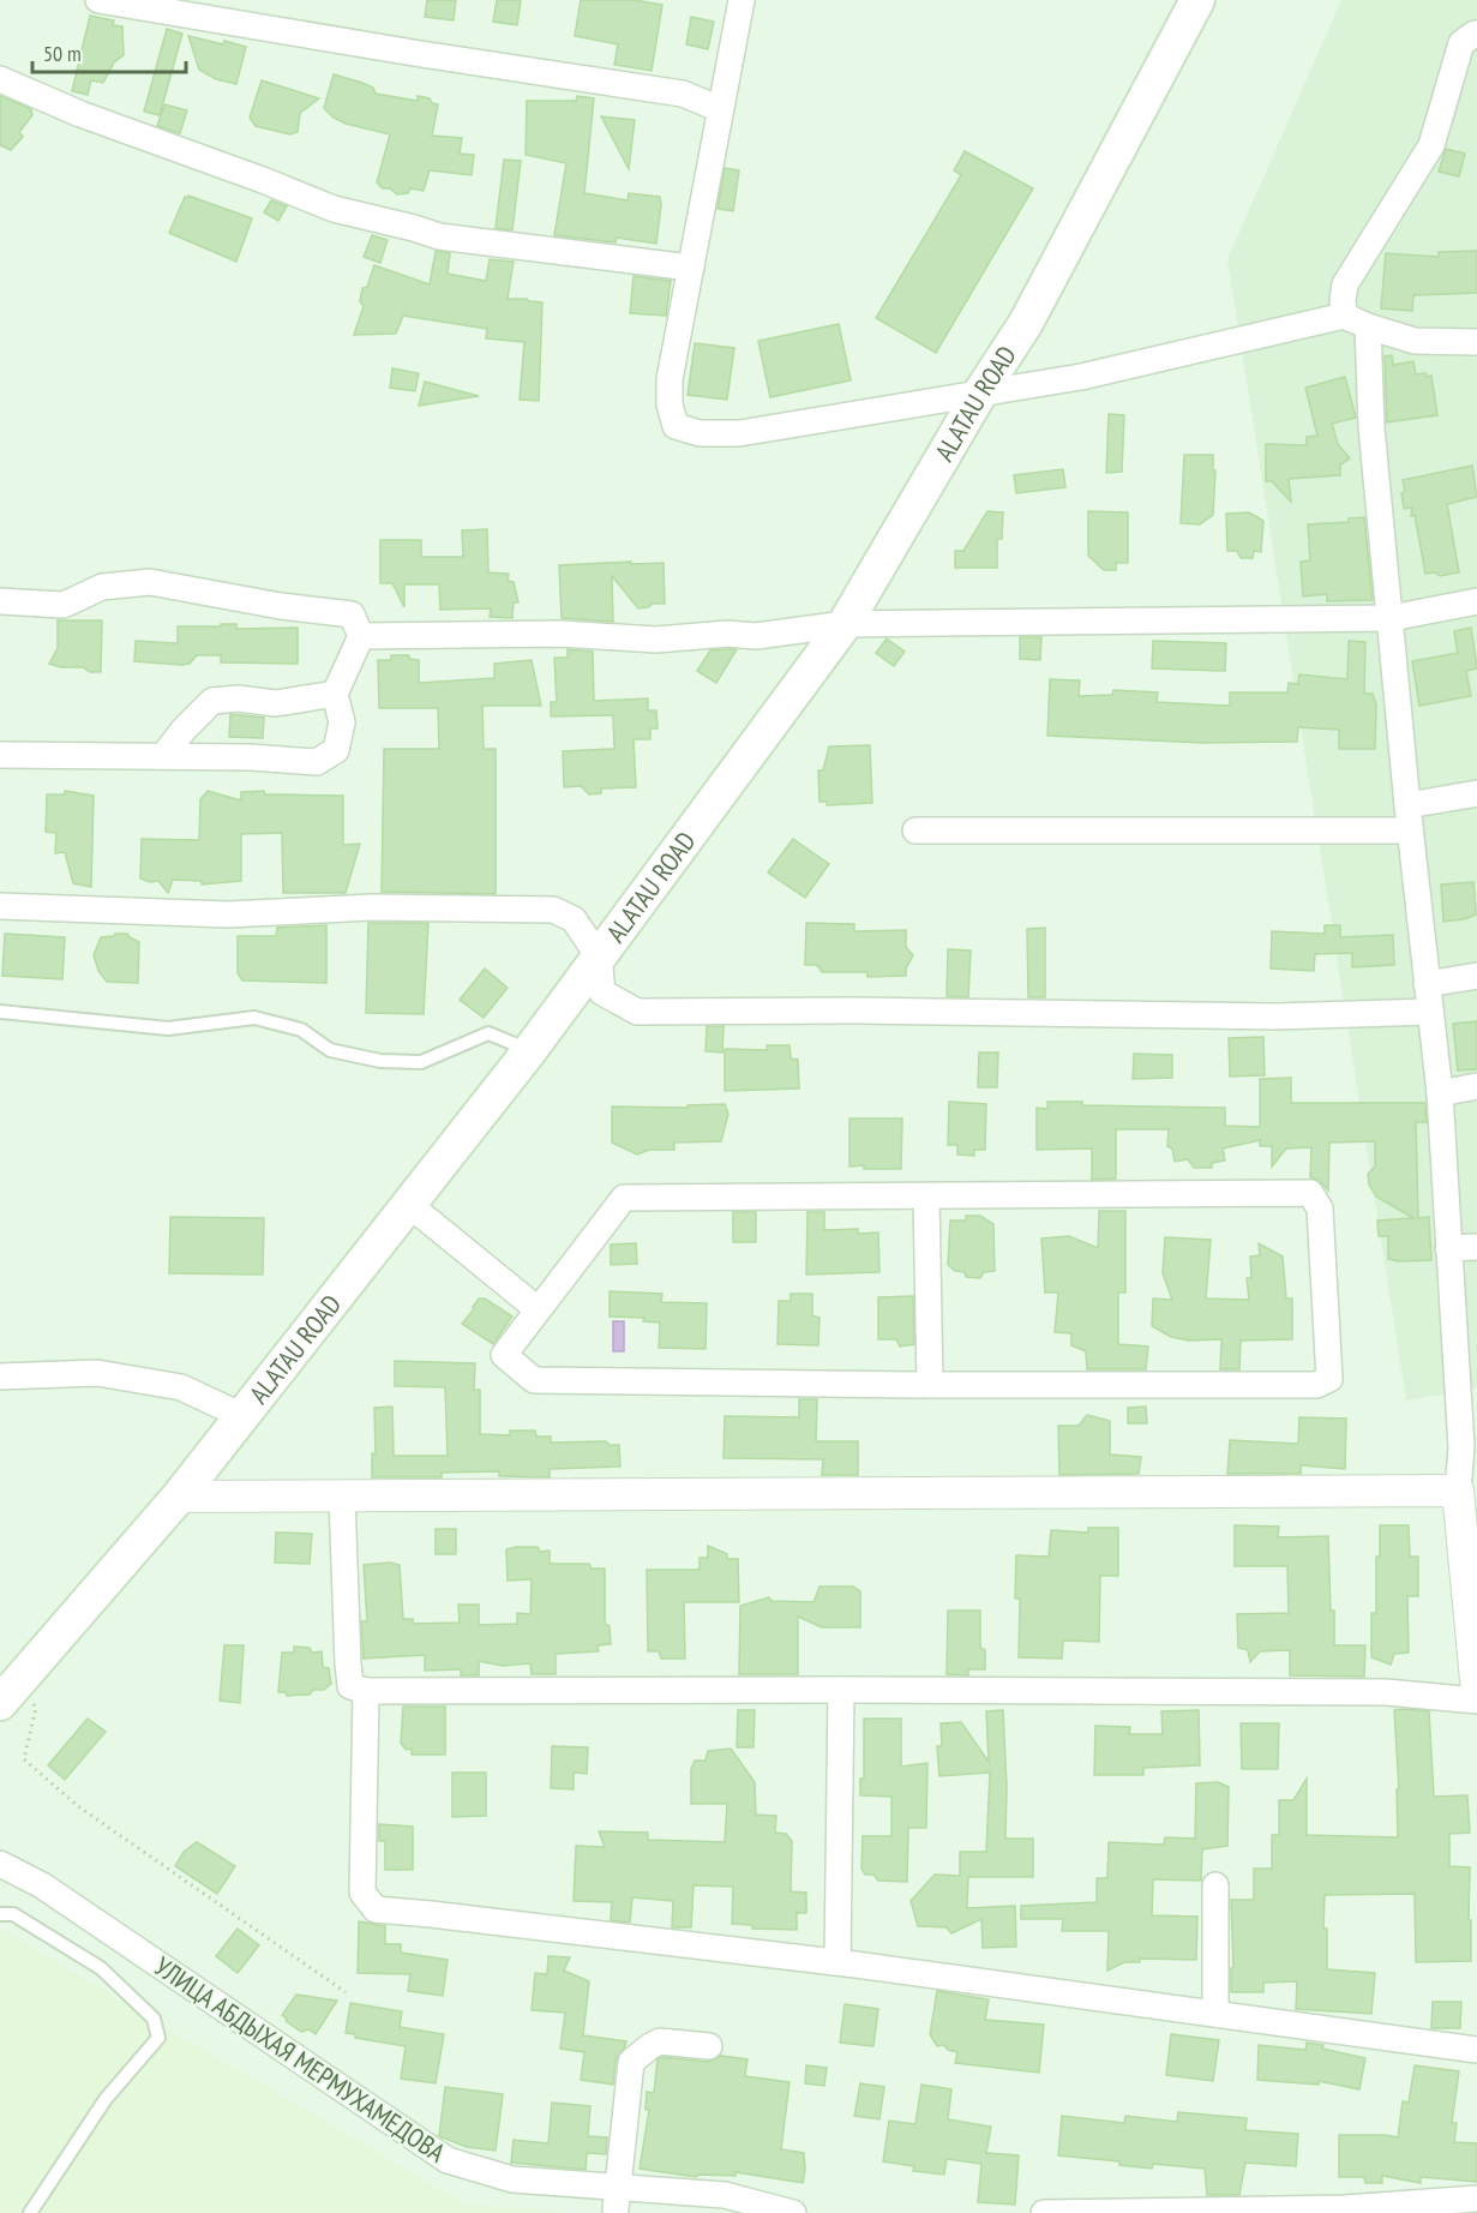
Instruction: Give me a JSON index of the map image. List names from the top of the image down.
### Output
{
  "streets": {
    "main road": ["ALATAU ROAD"],
    "street": ["УЛИЦА АБДЫХАЯ МЕРМУХАМЕДОВА"]
  },
  "scale_bar": "50 m"
}
